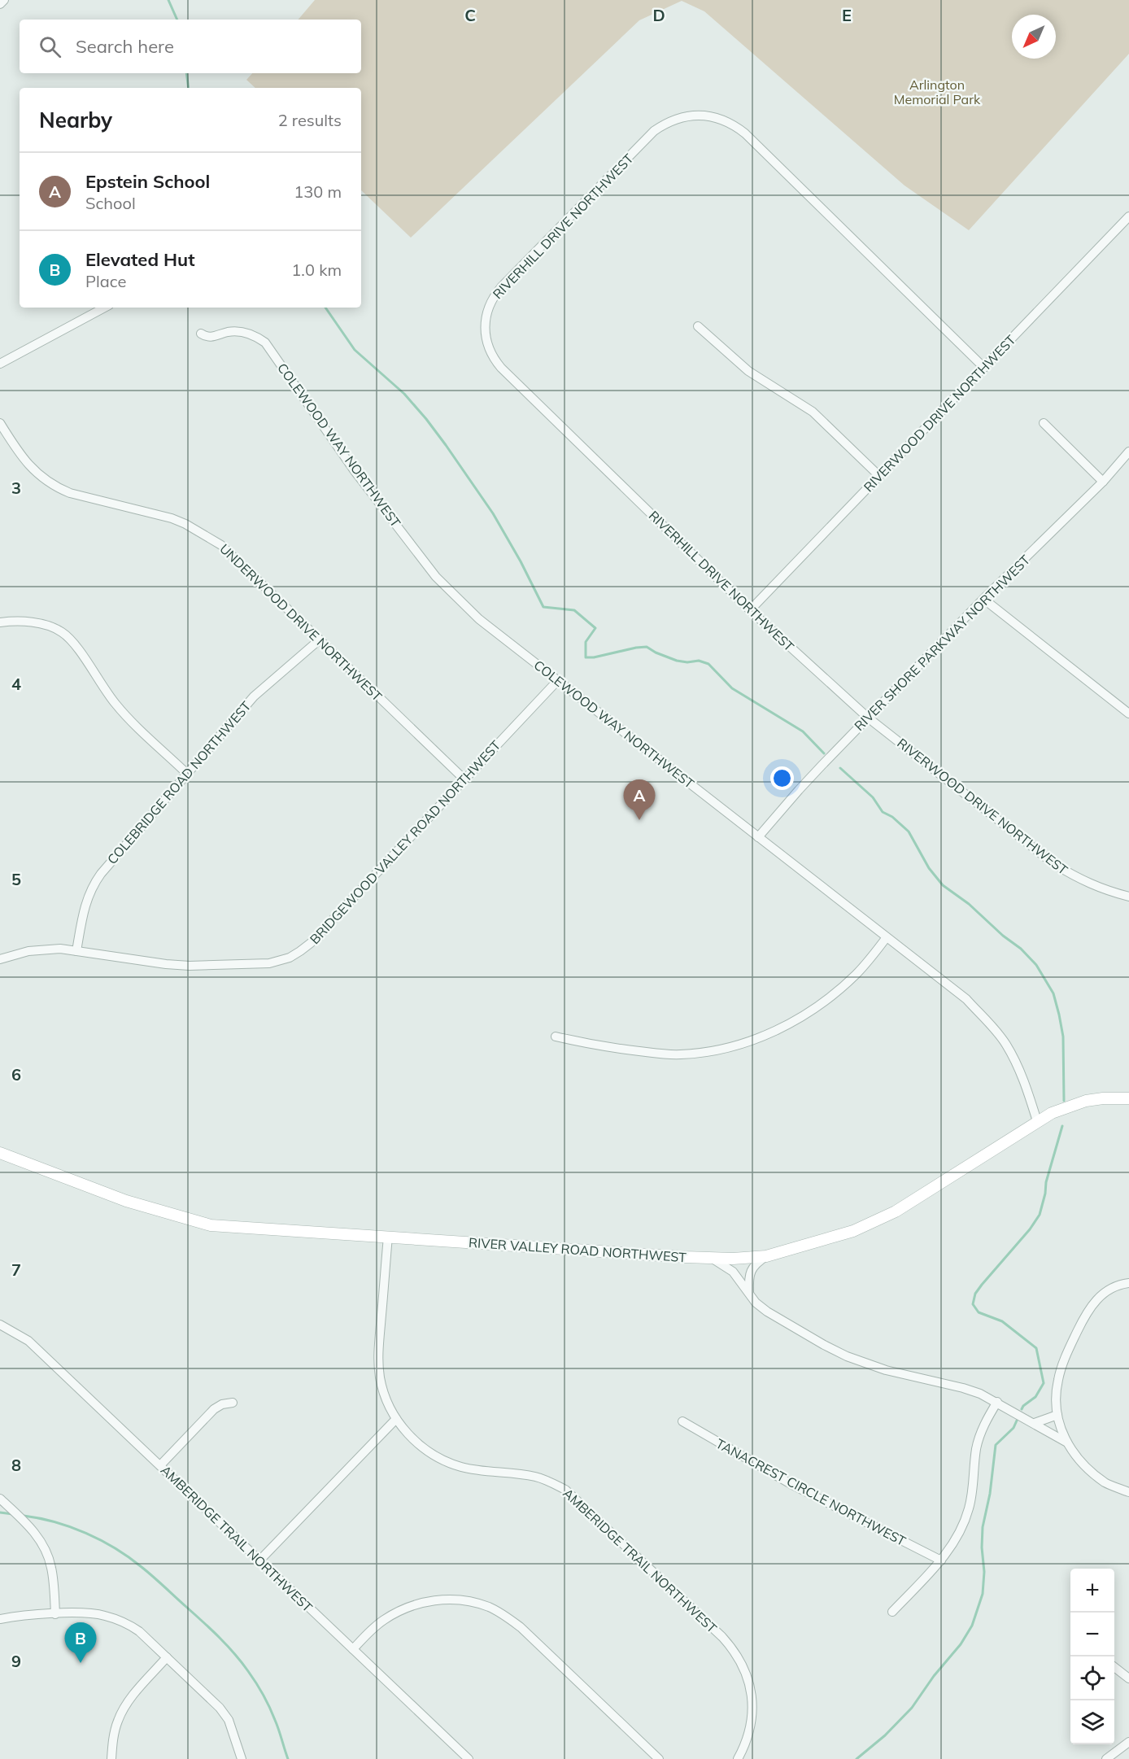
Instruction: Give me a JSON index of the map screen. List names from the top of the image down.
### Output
{
  "streets": {
    "street": [
      "RIVERHILL DRIVE NORTHWEST",
      "RIVERWOOD DRIVE NORTHWEST",
      "COLEWOOD WAY NORTHWEST",
      "UNDERWOOD DRIVE NORTHWEST",
      "RIVER SHORE PARKWAY NORTHWEST",
      "COLEBRIDGE ROAD NORTHWEST",
      "BRIDGEWOOD VALLEY ROAD NORTHWEST",
      "RIVER VALLEY ROAD NORTHWEST",
      "TANACREST CIRCLE NORTHWEST",
      "AMBERIDGE TRAIL NORTHWEST"
    ]
  },
  "crossings": [
    ["RIVERHILL DRIVE NORTHWEST", "RIVERWOOD DRIVE NORTHWEST"],
    ["RIVERHILL DRIVE NORTHWEST", "RIVER SHORE PARKWAY NORTHWEST"],
    ["RIVERWOOD DRIVE NORTHWEST", "RIVER SHORE PARKWAY NORTHWEST"],
    ["COLEWOOD WAY NORTHWEST", "RIVER SHORE PARKWAY NORTHWEST"],
    ["COLEWOOD WAY NORTHWEST", "BRIDGEWOOD VALLEY ROAD NORTHWEST"],
    ["COLEWOOD WAY NORTHWEST", "RIVER VALLEY ROAD NORTHWEST"],
    ["UNDERWOOD DRIVE NORTHWEST", "COLEBRIDGE ROAD NORTHWEST"],
    ["UNDERWOOD DRIVE NORTHWEST", "BRIDGEWOOD VALLEY ROAD NORTHWEST"],
    ["COLEBRIDGE ROAD NORTHWEST", "BRIDGEWOOD VALLEY ROAD NORTHWEST"],
    ["RIVER VALLEY ROAD NORTHWEST", "AMBERIDGE TRAIL NORTHWEST"]
  ],
  "parks": ["Arlington Memorial Park"],
  "north": "bottom left",
  "page": {
    "search": "Search here",
    "heading": ["Nearby", "2 results"],
    "list": [
      {
        "mark": "A",
        "name": "Epstein School",
        "note": "School",
        "value": "130 m"
      },
      {
        "mark": "B",
        "name": "Elevated Hut",
        "note": "Place",
        "value": "1.0 km"
      }
    ],
    "pins": ["A", "B"],
    "map_buttons": ["+", "−"]
  },
  "grid": {
    "columns": ["C", "D", "E"],
    "rows": [
      "3",
      "4",
      "5",
      "6",
      "7",
      "8",
      "9"
    ]
  }
}
